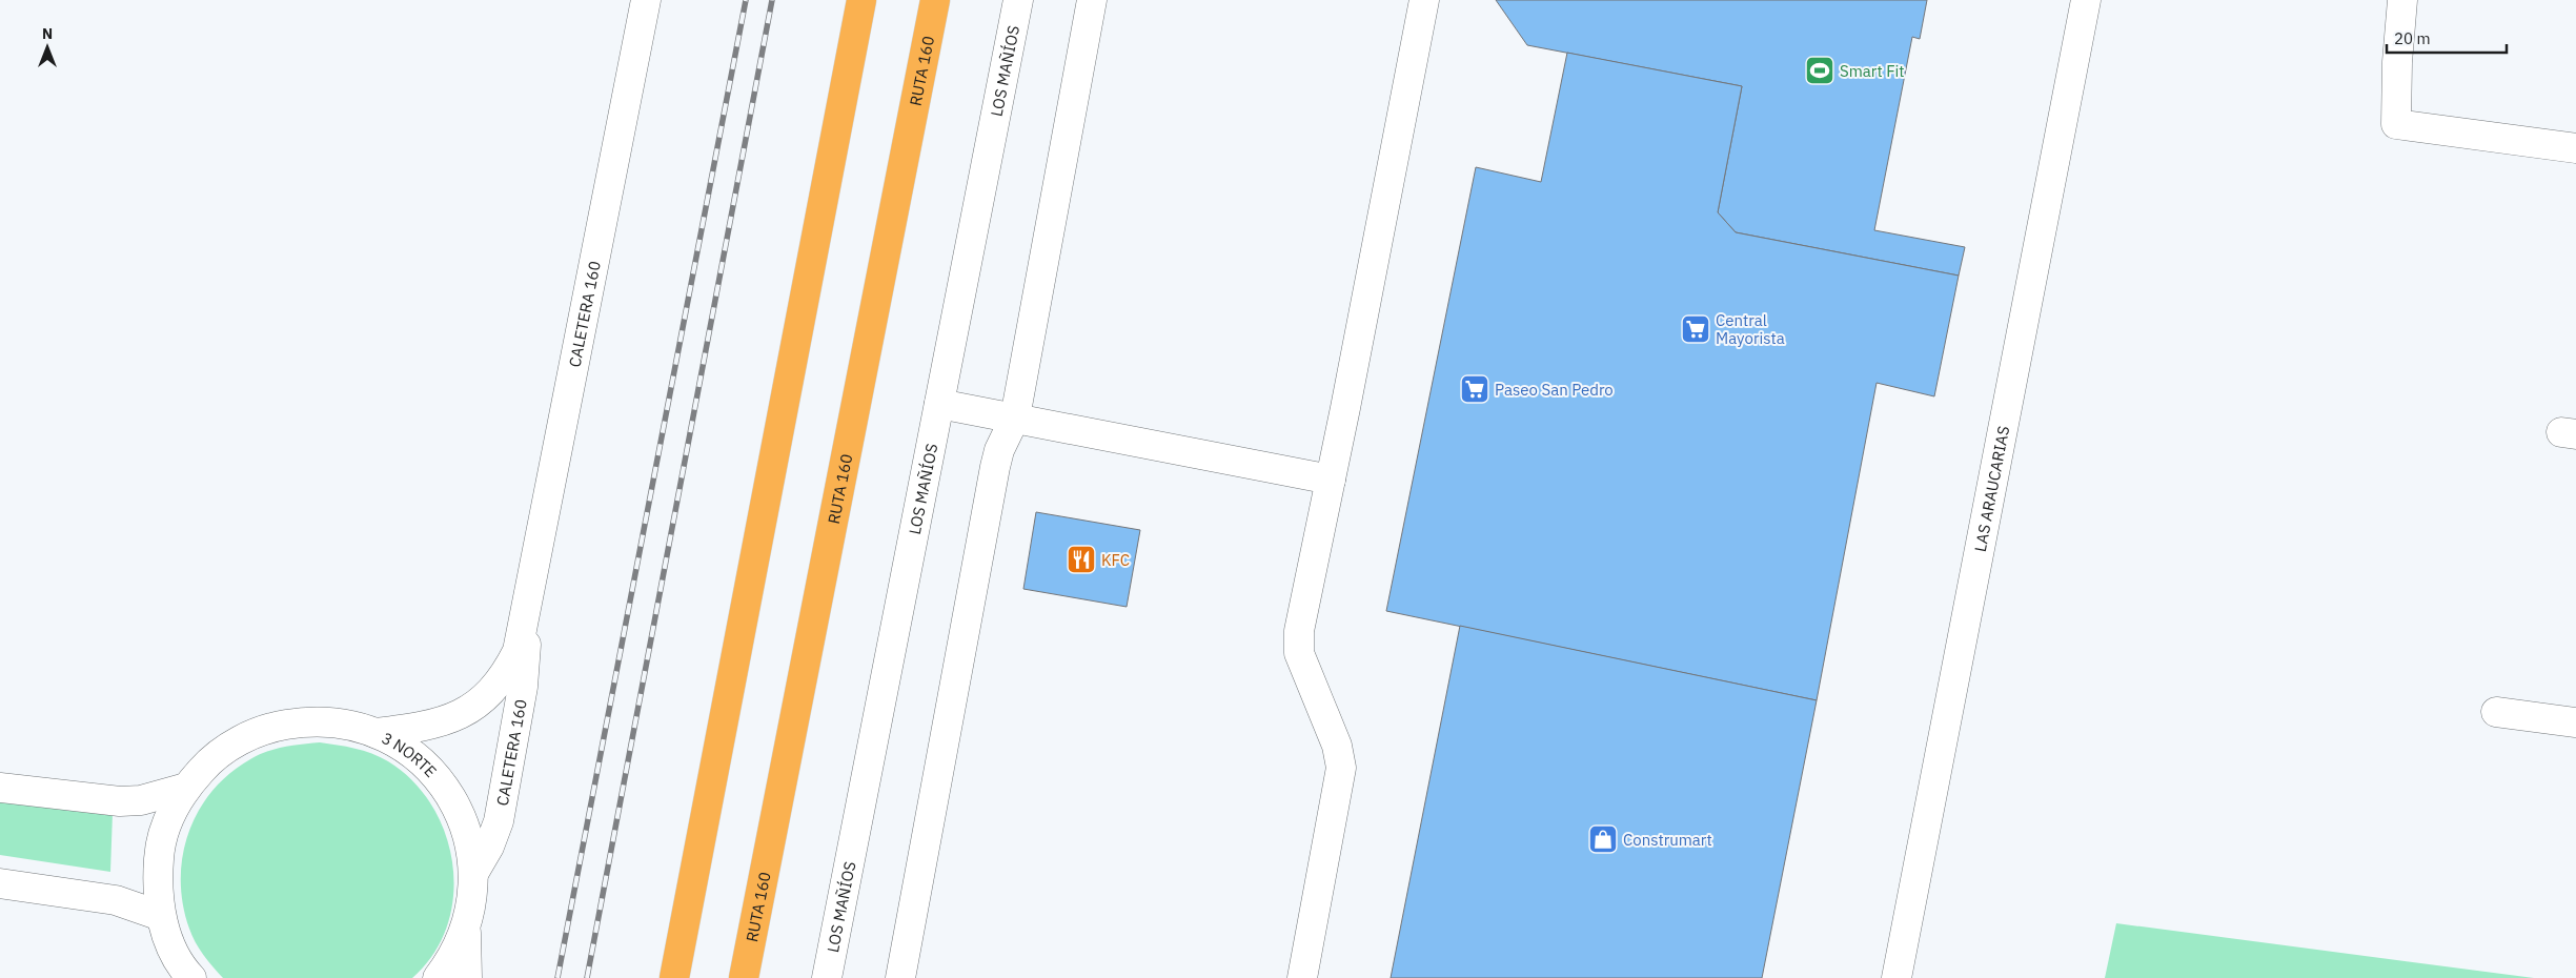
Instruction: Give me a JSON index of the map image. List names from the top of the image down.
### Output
{
  "streets": {
    "highway": ["RUTA 160"],
    "street": [
      "LOS MAÑÍOS",
      "CALETERA 160",
      "LAS ARAUCARIAS",
      "3 NORTE"
    ]
  },
  "crossings": [
    ["CALETERA 160", "3 NORTE"]
  ],
  "places": {
    "sports": ["Smart Fit"],
    "supermarket": ["Central Mayorista", "Paseo San Pedro"],
    "restaurant": ["KFC"],
    "shop": ["Construmart"]
  },
  "scale_bar": "20 m",
  "north": "top"
}
